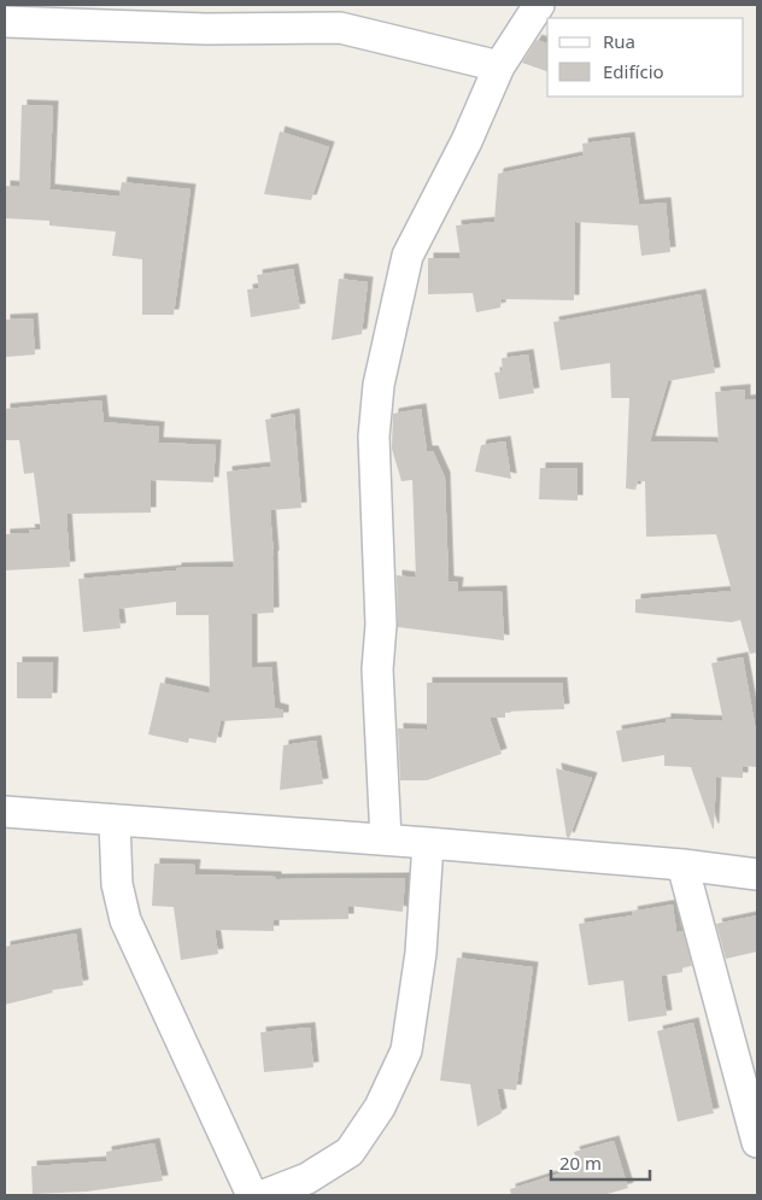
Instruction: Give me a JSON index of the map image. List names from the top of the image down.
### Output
{
  "legend": ["Rua", "Edifício"],
  "scale_bar": "20 m"
}
